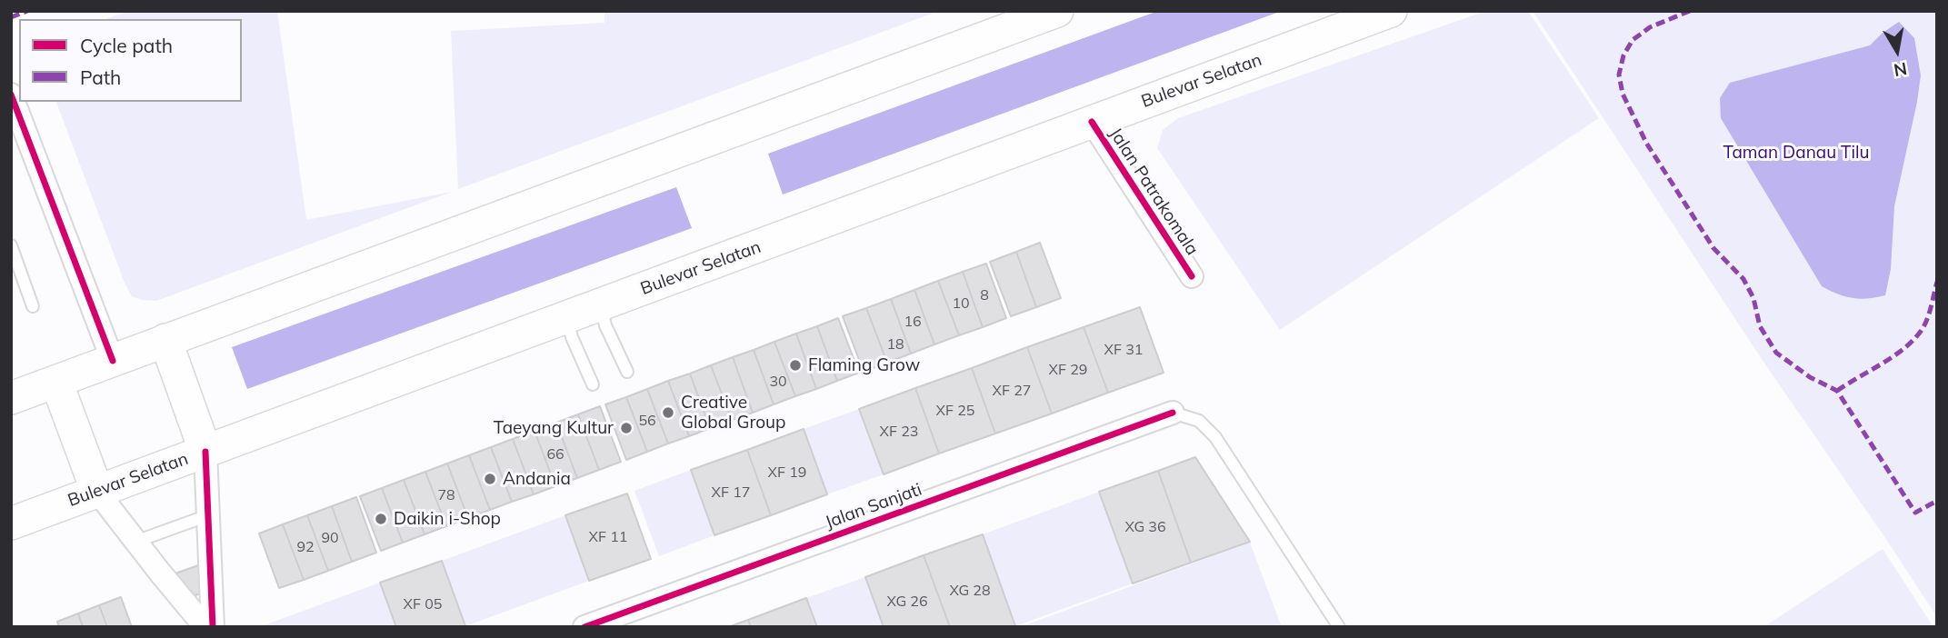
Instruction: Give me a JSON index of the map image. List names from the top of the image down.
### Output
{
  "streets": {
    "main road": ["Bulevar Selatan"],
    "street": ["Jalan Patrakomala", "Jalan Sanjati"]
  },
  "crossings": [
    ["Bulevar Selatan", "Jalan Patrakomala"]
  ],
  "parks": ["Taman Danau Tilu"],
  "places": [
    "Flaming Grow",
    "Creative Global Group",
    "Taeyang Kultur",
    "Andania",
    "Daikin i-Shop"
  ],
  "house_numbers": [
    "8",
    "10",
    "16",
    "18",
    "XF 31",
    "XF 29",
    "30",
    "XF 27",
    "XF 25",
    "56",
    "XF 23",
    "66",
    "XF 19",
    "XF 17",
    "78",
    "XG 36",
    "XF 11",
    "90",
    "92",
    "XG 28",
    "XG 26",
    "XF 05"
  ],
  "legend": ["Cycle path", "Path"],
  "north": "bottom"
}
